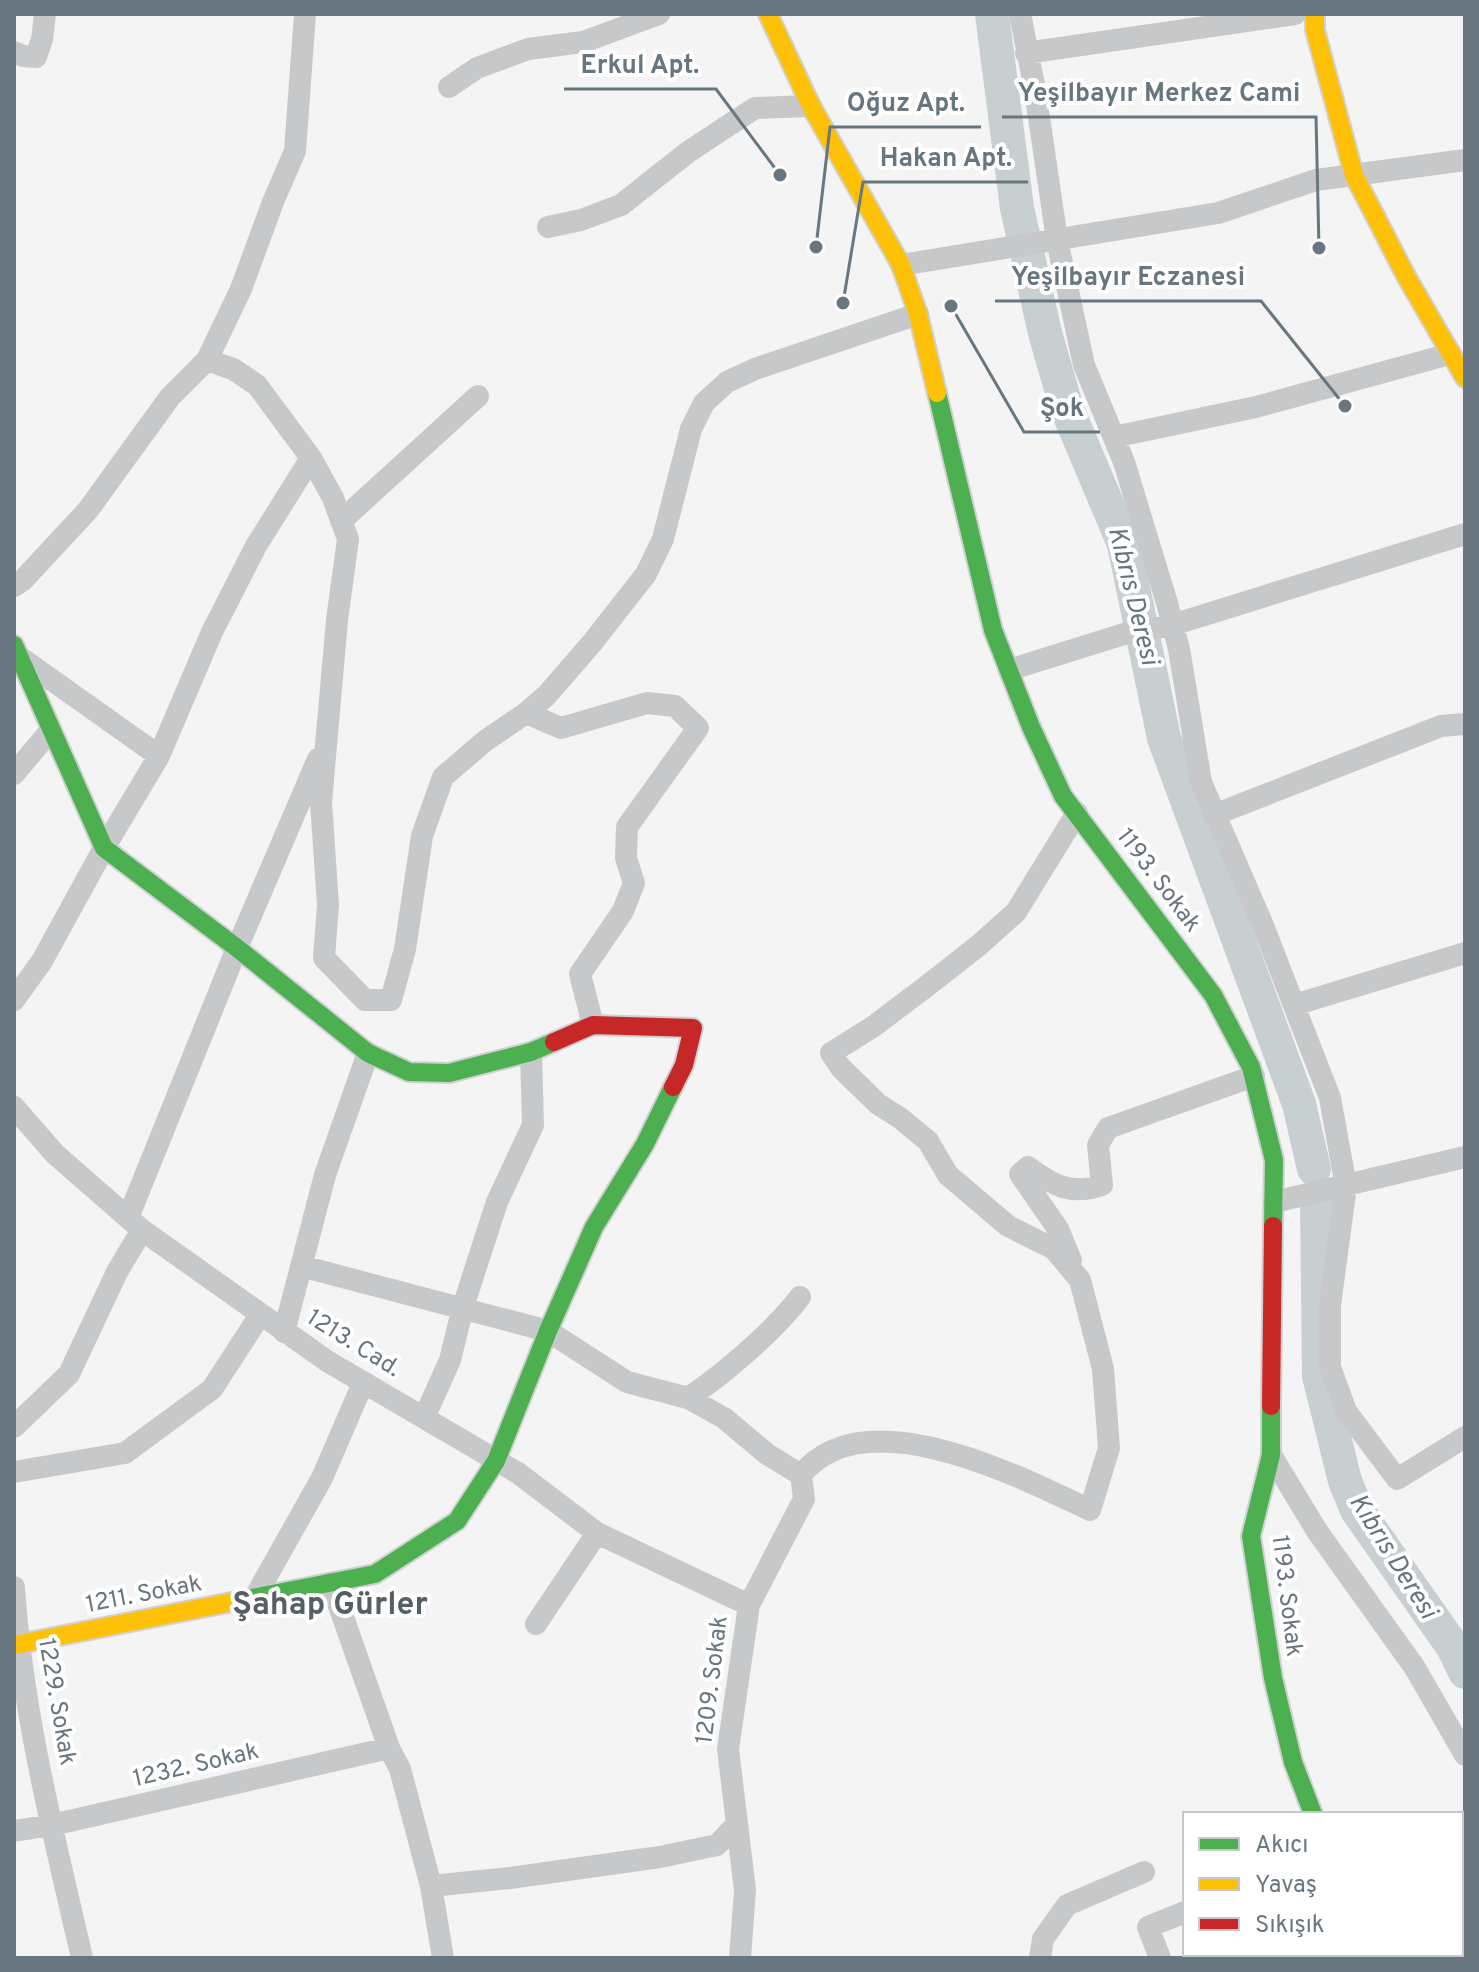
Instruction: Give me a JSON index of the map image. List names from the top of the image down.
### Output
{
  "streets": {
    "street": [
      "1193. Sokak",
      "1213. Cad.",
      "1211. Sokak",
      "1209. Sokak",
      "1229. Sokak",
      "1232. Sokak"
    ]
  },
  "crossings": [
    ["1213. Cad.", "1211. Sokak"],
    ["1213. Cad.", "1209. Sokak"],
    ["1211. Sokak", "1229. Sokak"],
    ["1229. Sokak", "1232. Sokak"]
  ],
  "districts": ["Şahap Gürler"],
  "water": ["Kıbrıs Deresi"],
  "places": [
    "Erkul Apt.",
    "Oğuz Apt.",
    "Yeşilbayır Merkez Cami",
    "Hakan Apt.",
    "Şok",
    "Yeşilbayır Eczanesi"
  ],
  "legend": ["Akıcı", "Yavaş", "Sıkışık"]
}
